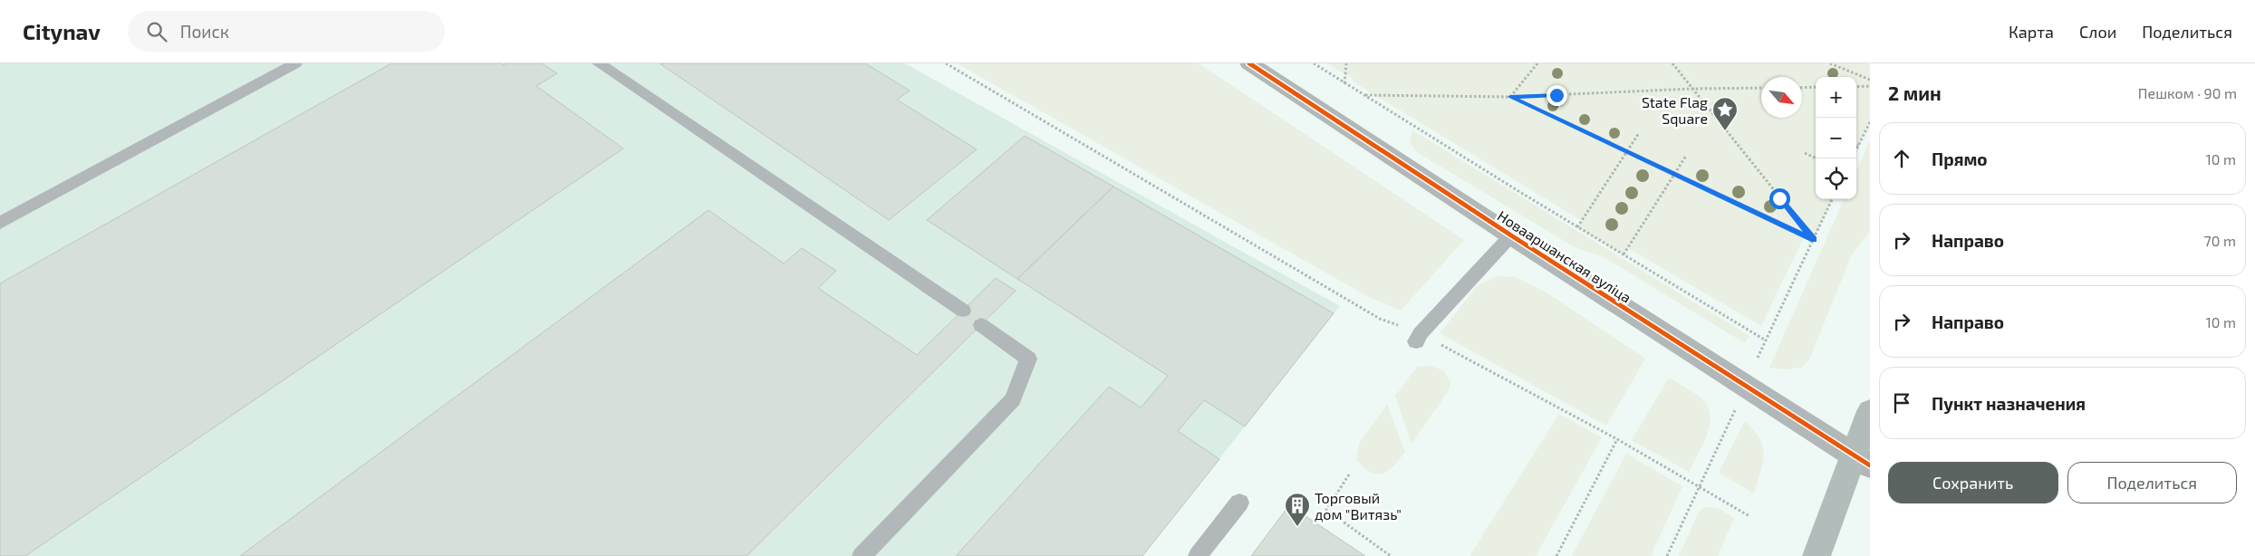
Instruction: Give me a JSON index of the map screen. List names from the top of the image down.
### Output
{
  "streets": {
    "street": ["Новааршанская вуліца"]
  },
  "places": {
    "place": ["State Flag Square"],
    "building": ["Торговый дом \"Витязь\""]
  },
  "north": "bottom right",
  "page": {
    "header": "Citynav",
    "search": "Поиск",
    "nav": ["Карта", "Слои", "Поделиться"],
    "heading": ["2 мин", "Пешком · 90 m"],
    "map_buttons": ["+", "−"],
    "list": [
      ["Прямо", "10 m"],
      ["Направо", "70 m"],
      ["Направо", "10 m"],
      "Пункт назначения"
    ],
    "buttons": ["Сохранить", "Поделиться"]
  }
}
